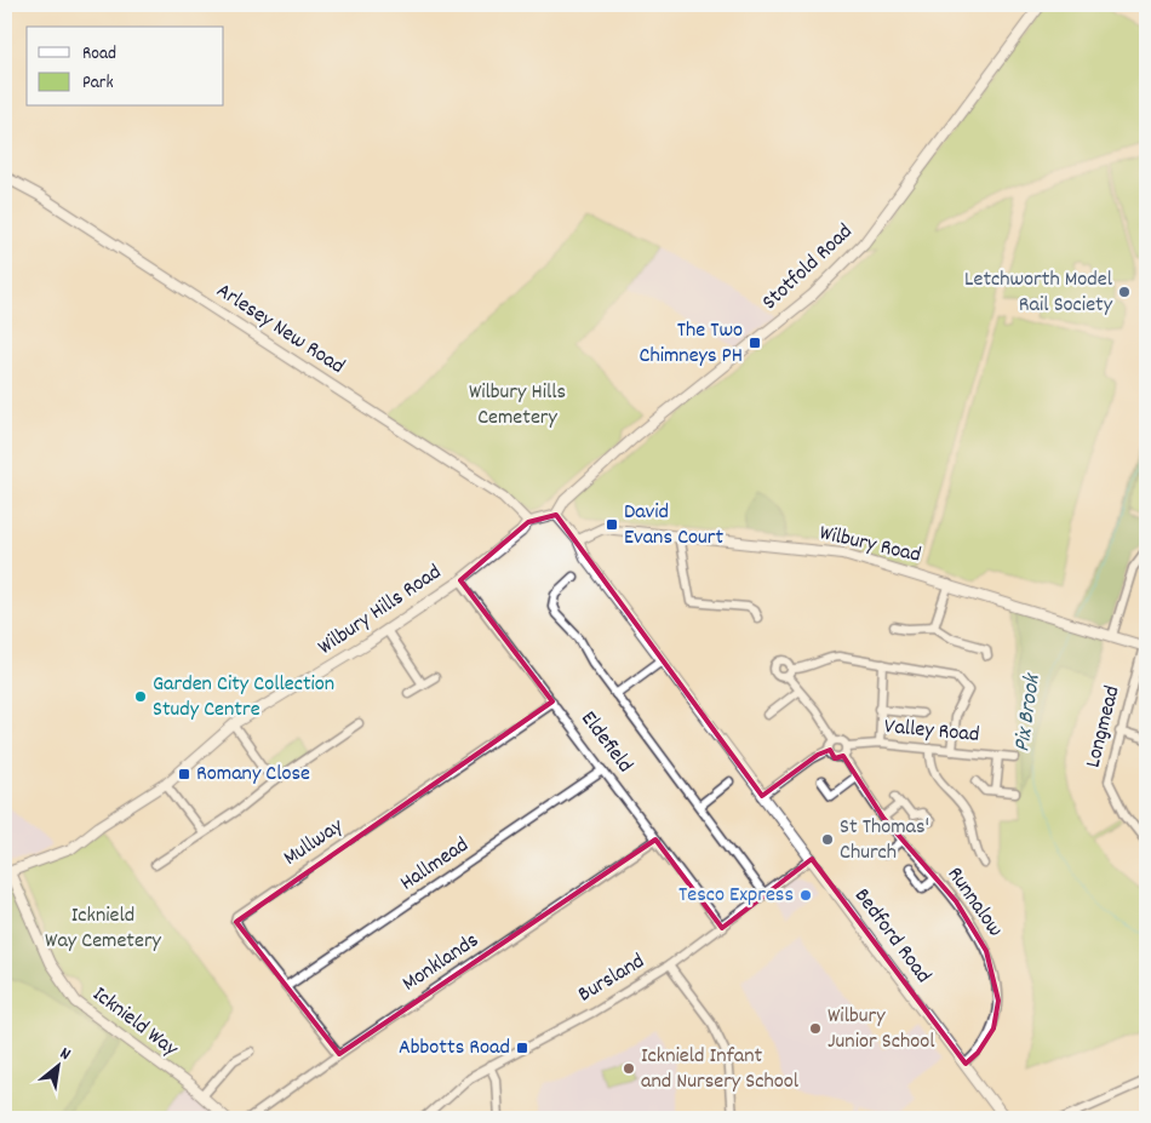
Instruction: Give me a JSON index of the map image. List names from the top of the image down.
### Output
{
  "streets": {
    "street": [
      "Stotfold Road",
      "Arlesey New Road",
      "Wilbury Road",
      "Wilbury Hills Road",
      "Longmead",
      "Valley Road",
      "Eldefield",
      "Mullway",
      "Hallmead",
      "Runnalow",
      "Bedford Road",
      "Monklands",
      "Bursland",
      "Icknield Way"
    ]
  },
  "crossings": [
    ["Stotfold Road", "Wilbury Hills Road"],
    ["Stotfold Road", "Bedford Road"],
    ["Arlesey New Road", "Wilbury Hills Road"],
    ["Wilbury Road", "Longmead"],
    ["Wilbury Road", "Bedford Road"],
    ["Wilbury Hills Road", "Eldefield"],
    ["Wilbury Hills Road", "Bedford Road"],
    ["Wilbury Hills Road", "Icknield Way"],
    ["Valley Road", "Runnalow"],
    ["Eldefield", "Mullway"],
    ["Eldefield", "Hallmead"],
    ["Eldefield", "Monklands"],
    ["Eldefield", "Bursland"],
    ["Mullway", "Hallmead"],
    ["Mullway", "Monklands"],
    ["Runnalow", "Bedford Road"],
    ["Bedford Road", "Bursland"]
  ],
  "water": ["Pix Brook"],
  "parks": ["Wilbury Hills Cemetery", "Icknield Way Cemetery"],
  "places": {
    "other": [
      "Letchworth Model Rail Society",
      "Garden City Collection Study Centre",
      "St Thomas' Church",
      "Tesco Express",
      "Wilbury Junior School",
      "Icknield Infant and Nursery School"
    ],
    "transit": [
      "The Two Chimneys PH",
      "David Evans Court",
      "Romany Close",
      "Abbotts Road"
    ]
  },
  "legend": ["Road", "Park"],
  "north": "top right"
}
